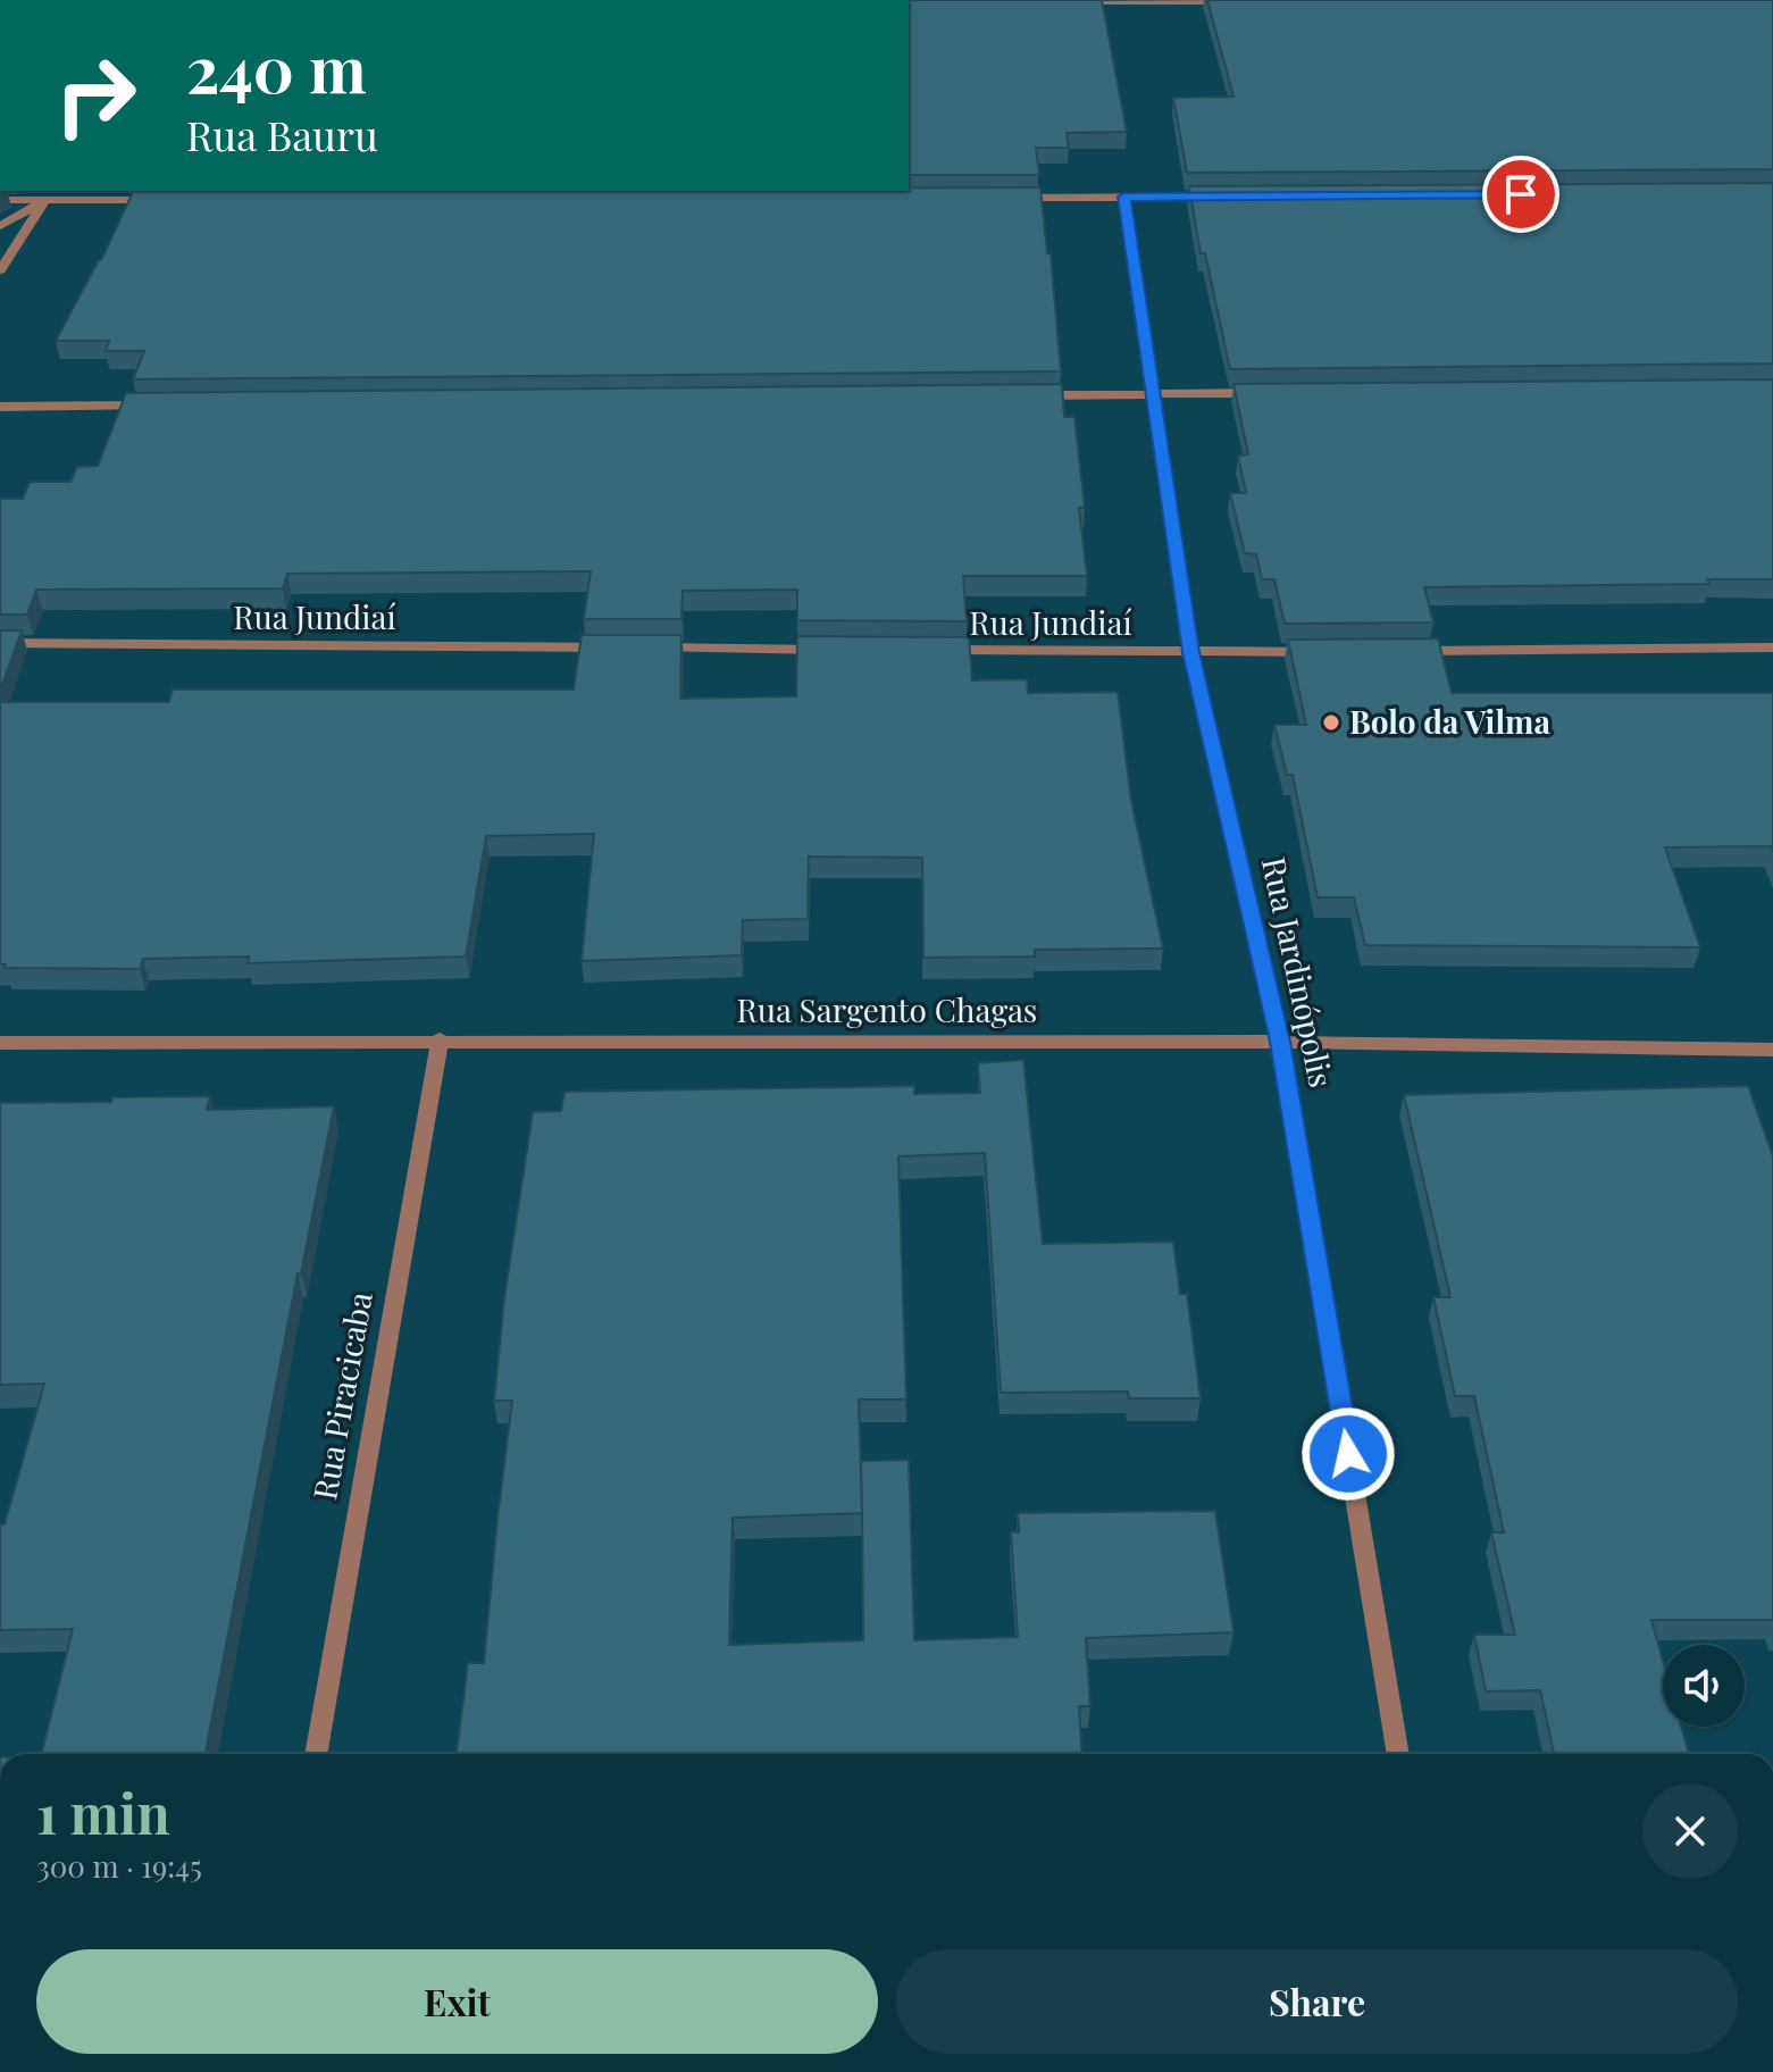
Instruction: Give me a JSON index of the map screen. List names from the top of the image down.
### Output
{
  "streets": {
    "street": [
      "Rua Jundiaí",
      "Rua Jardinópolis",
      "Rua Sargento Chagas",
      "Rua Piracicaba"
    ]
  },
  "crossings": [
    ["Rua Jundiaí", "Rua Jardinópolis"],
    ["Rua Jardinópolis", "Rua Sargento Chagas"],
    ["Rua Sargento Chagas", "Rua Piracicaba"]
  ],
  "places": ["Bolo da Vilma"],
  "page": {
    "turn": ["240 m", "Rua Bauru"],
    "heading": ["1 min", "300 m · 19:45"],
    "buttons": ["Exit", "Share"]
  }
}
